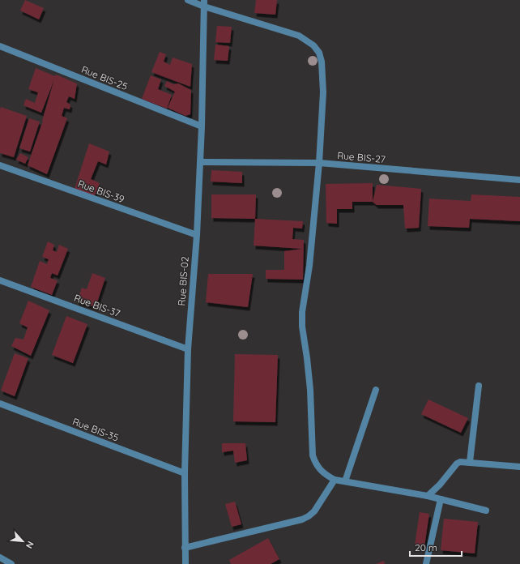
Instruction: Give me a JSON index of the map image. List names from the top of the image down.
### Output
{
  "streets": {
    "street": [
      "Rue BIS-25",
      "Rue BIS-27",
      "Rue BIS-39",
      "Rue BIS-02",
      "Rue BIS-37",
      "Rue BIS-35"
    ]
  },
  "crossings": [
    ["Rue BIS-25", "Rue BIS-02"],
    ["Rue BIS-27", "Rue BIS-02"],
    ["Rue BIS-39", "Rue BIS-02"],
    ["Rue BIS-02", "Rue BIS-37"],
    ["Rue BIS-02", "Rue BIS-35"]
  ],
  "scale_bar": "20 m",
  "north": "bottom right"
}
